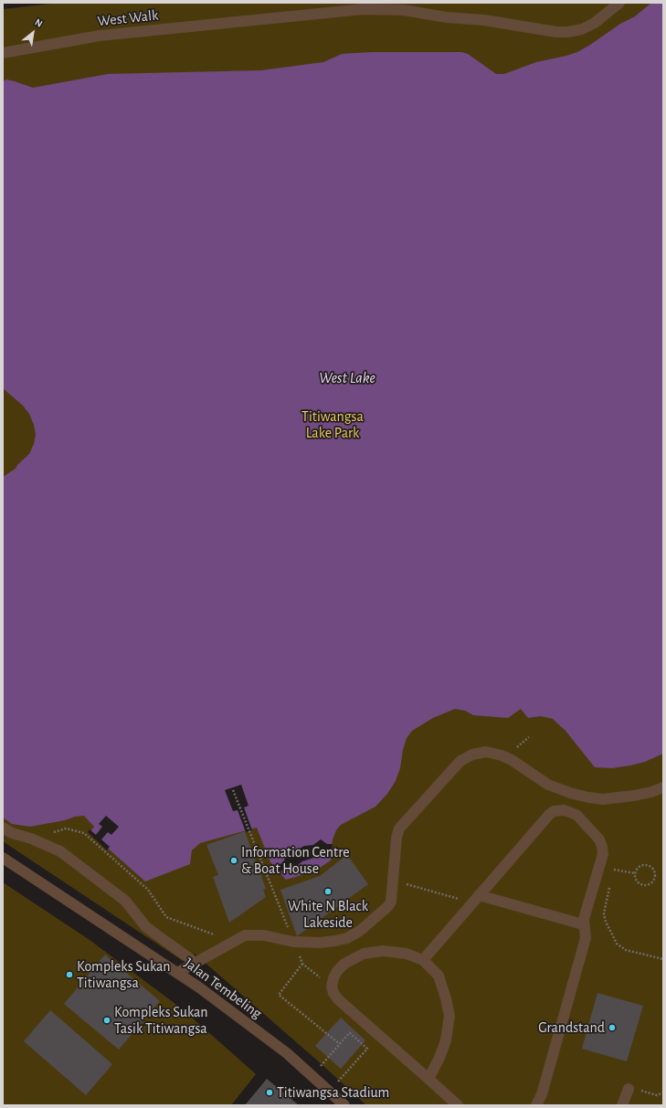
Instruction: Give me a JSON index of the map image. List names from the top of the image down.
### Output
{
  "streets": {
    "street": ["West Walk", "Jalan Tembeling"]
  },
  "water": ["West Lake"],
  "parks": ["Titiwangsa Lake Park"],
  "places": [
    "Information Centre & Boat House",
    "White N Black Lakeside",
    "Kompleks Sukan Titiwangsa",
    "Kompleks Sukan Tasik Titiwangsa",
    "Grandstand",
    "Titiwangsa Stadium"
  ],
  "north": "top right"
}
